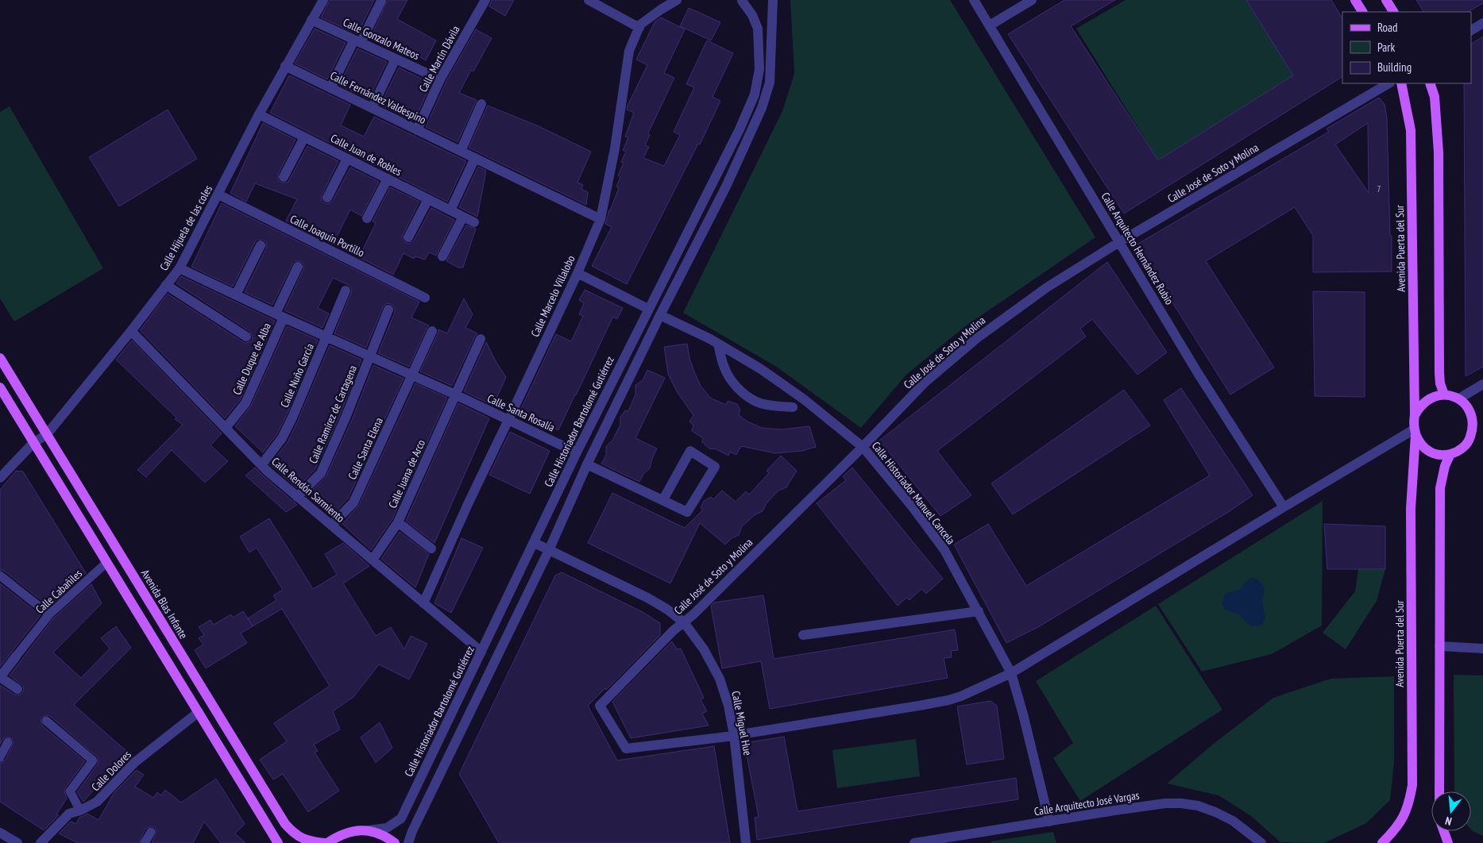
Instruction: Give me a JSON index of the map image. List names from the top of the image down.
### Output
{
  "streets": {
    "main road": ["Avenida Puerta del Sur", "Avenida Blas Infante"],
    "street": [
      "Calle Gonzalo Mateos",
      "Calle Martín Dávila",
      "Calle Fernández Valdespino",
      "Calle Juan de Robles",
      "Calle José de Soto y Molina",
      "Calle Hijuela de las coles",
      "Calle Joaquín Portillo",
      "Calle Arquitecto Hernández Rubio",
      "Calle Marcelo Villalobo",
      "Calle Duque de Alba",
      "Calle Nuño García",
      "Calle Santa Rosalía",
      "Calle Ramírez de Cartagena",
      "Calle Historiador Bartolomé Gutiérrez",
      "Calle Santa Elena",
      "Calle Juana de Arco",
      "Calle Rendón Sarmiento",
      "Calle Historiador Manuel Cancela",
      "Calle Cabañiles",
      "Calle Miguel Hue",
      "Calle Dolores",
      "Calle Arquitecto José Vargas"
    ]
  },
  "crossings": [
    ["Calle Gonzalo Mateos", "Calle Martín Dávila"],
    ["Calle Gonzalo Mateos", "Calle Hijuela de las coles"],
    ["Calle Martín Dávila", "Calle Fernández Valdespino"],
    ["Calle Fernández Valdespino", "Calle Hijuela de las coles"],
    ["Calle Fernández Valdespino", "Calle Marcelo Villalobo"],
    ["Calle Juan de Robles", "Calle Hijuela de las coles"],
    ["Calle José de Soto y Molina", "Calle Arquitecto Hernández Rubio"],
    ["Calle José de Soto y Molina", "Calle Historiador Manuel Cancela"],
    ["Calle José de Soto y Molina", "Calle Miguel Hue"],
    ["Calle Hijuela de las coles", "Calle Joaquín Portillo"],
    ["Calle Hijuela de las coles", "Calle Santa Rosalía"],
    ["Calle Hijuela de las coles", "Calle Rendón Sarmiento"],
    ["Calle Hijuela de las coles", "Avenida Blas Infante"],
    ["Calle Marcelo Villalobo", "Calle Santa Rosalía"],
    ["Calle Marcelo Villalobo", "Calle Rendón Sarmiento"],
    ["Calle Duque de Alba", "Calle Santa Rosalía"],
    ["Calle Duque de Alba", "Calle Rendón Sarmiento"],
    ["Calle Nuño García", "Calle Santa Rosalía"],
    ["Calle Nuño García", "Calle Rendón Sarmiento"],
    ["Calle Santa Rosalía", "Calle Ramírez de Cartagena"],
    ["Calle Santa Rosalía", "Calle Historiador Bartolomé Gutiérrez"],
    ["Calle Santa Rosalía", "Calle Santa Elena"],
    ["Calle Santa Rosalía", "Calle Juana de Arco"],
    ["Calle Ramírez de Cartagena", "Calle Rendón Sarmiento"],
    ["Calle Historiador Bartolomé Gutiérrez", "Calle Rendón Sarmiento"],
    ["Calle Historiador Bartolomé Gutiérrez", "Calle Miguel Hue"],
    ["Calle Santa Elena", "Calle Rendón Sarmiento"],
    ["Calle Juana de Arco", "Calle Rendón Sarmiento"],
    ["Calle Historiador Manuel Cancela", "Calle Arquitecto José Vargas"]
  ],
  "house_numbers": ["7"],
  "legend": ["Road", "Park", "Building"],
  "north": "bottom"
}
